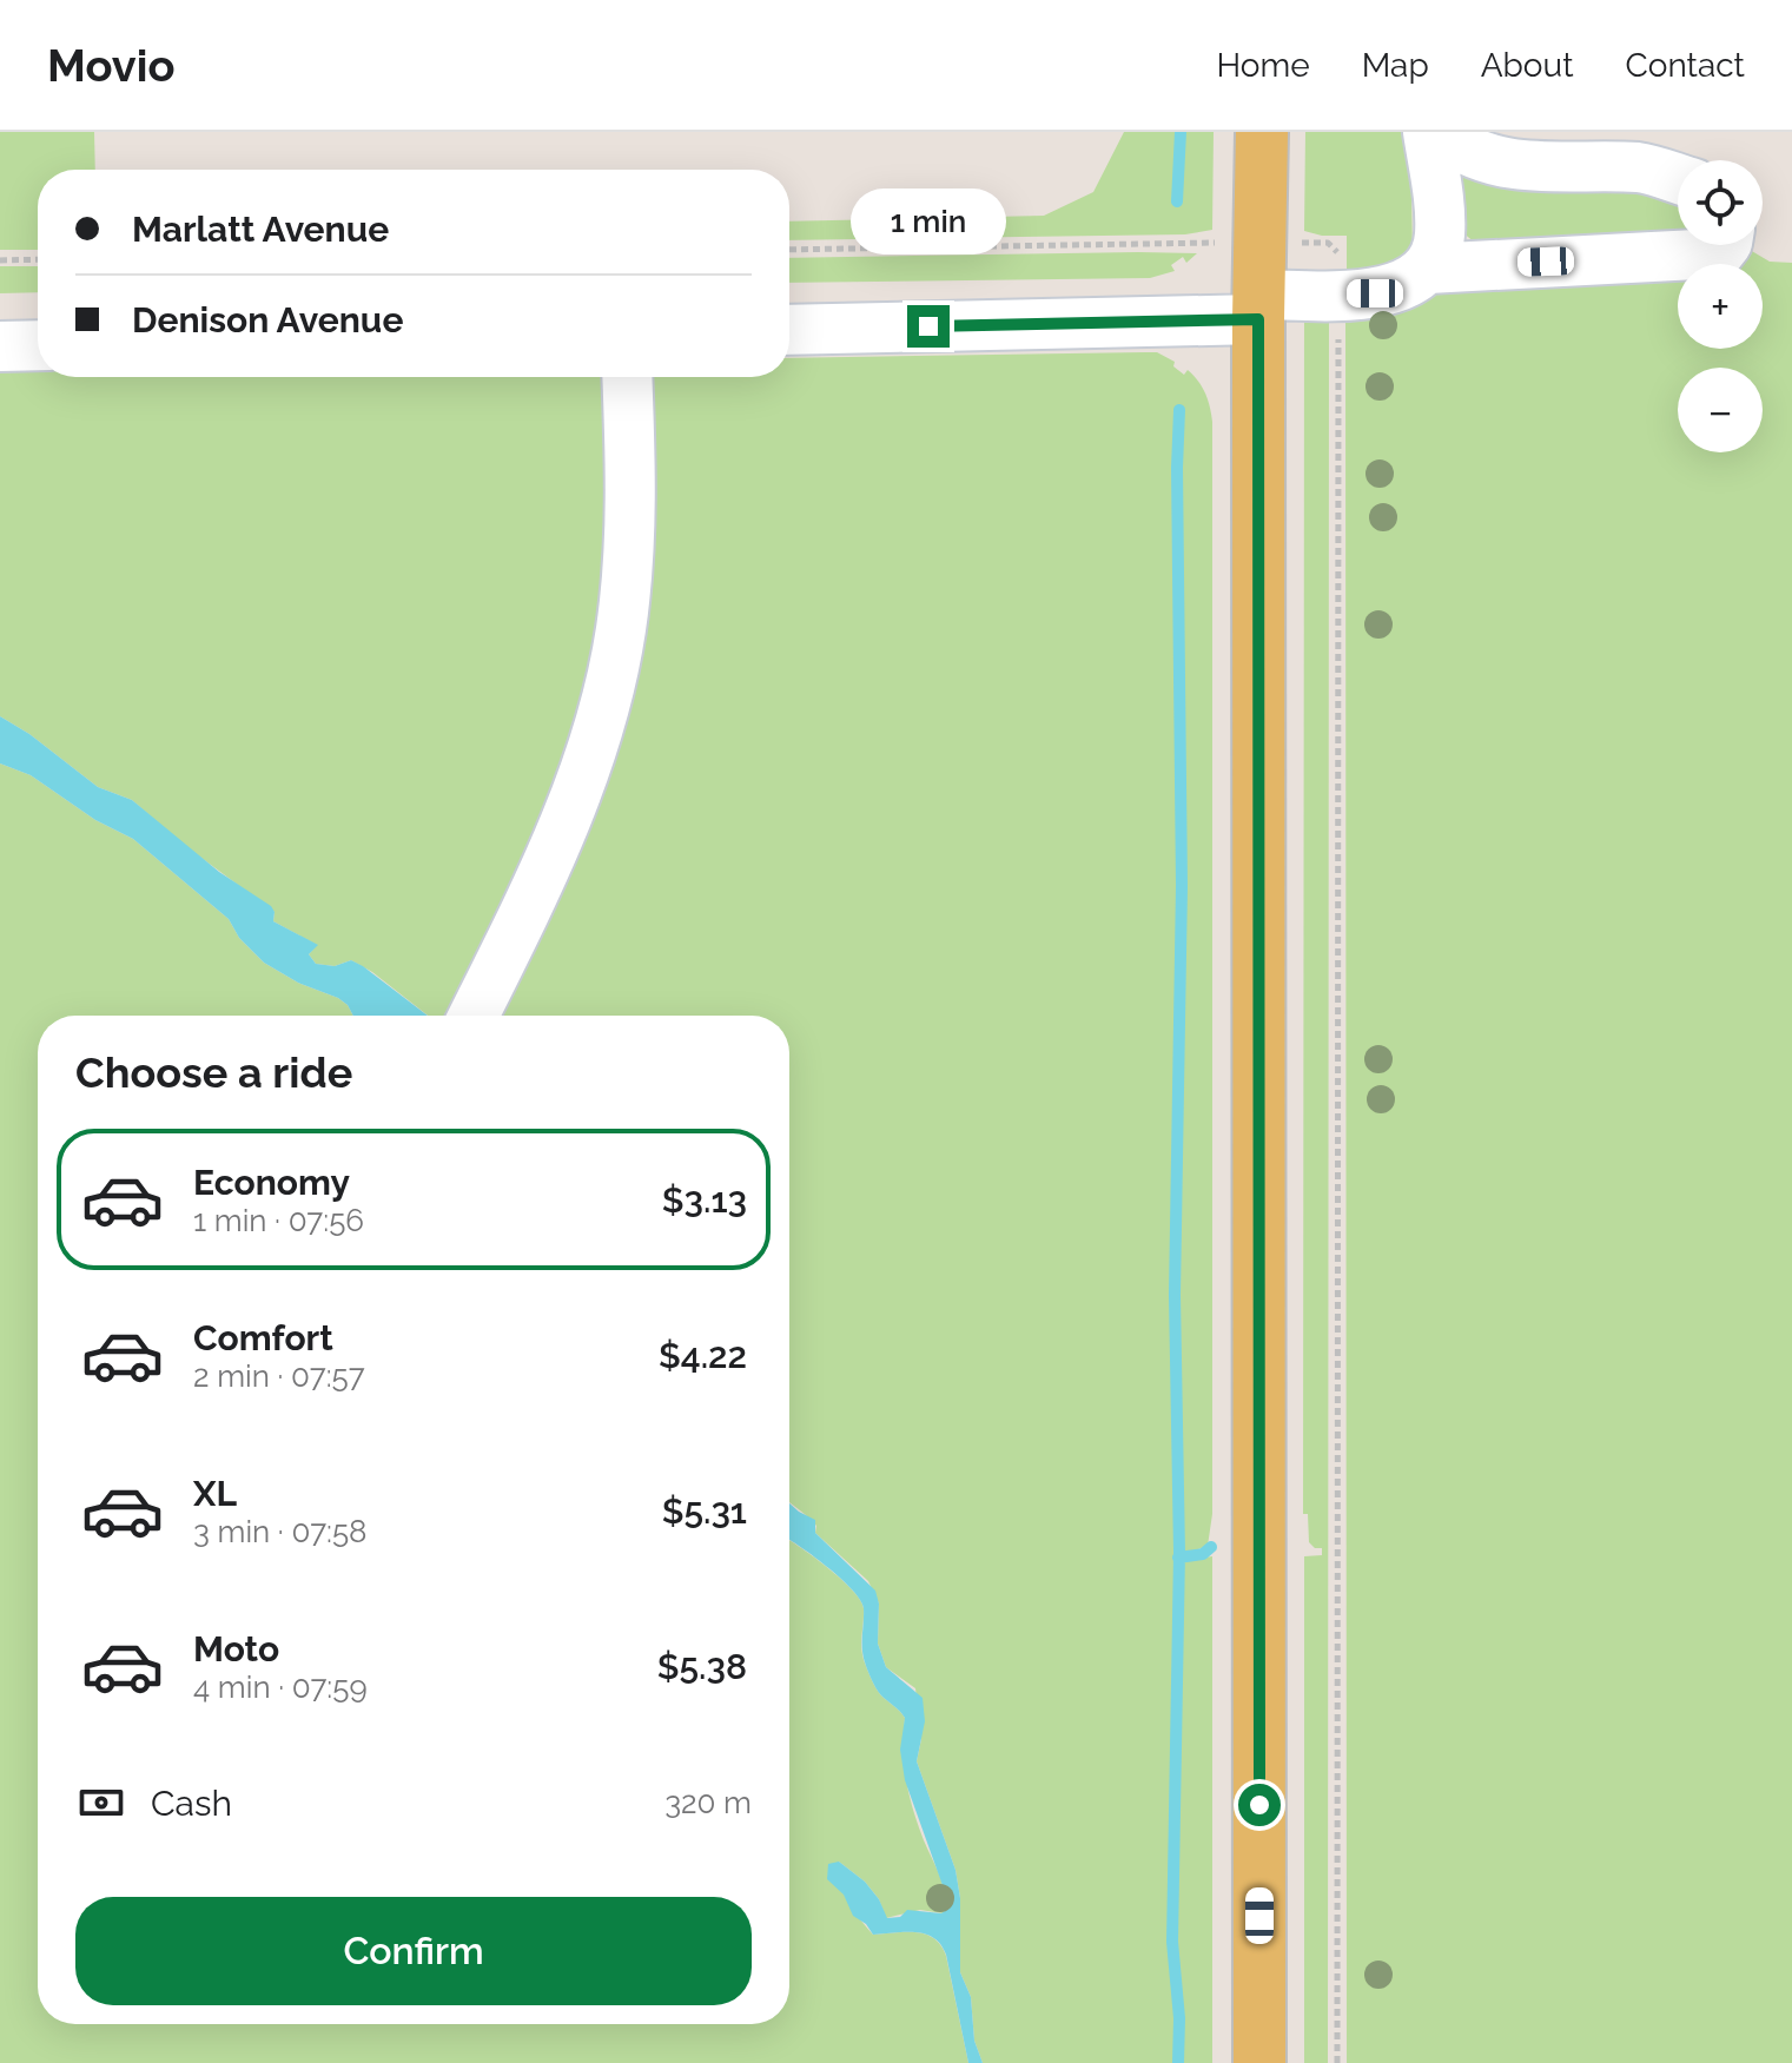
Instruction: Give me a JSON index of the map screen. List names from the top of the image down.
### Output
{
  "page": {
    "header": "Movio",
    "nav": [
      "Home",
      "Map",
      "About",
      "Contact"
    ],
    "map_buttons": ["+", "−"],
    "banner": ["Marlatt Avenue", "Denison Avenue"],
    "bubble": "1 min",
    "heading": "Choose a ride",
    "list": [
      {
        "name": "Economy",
        "note": "1 min · 07:56",
        "value": "$3.13"
      },
      {
        "name": "Comfort",
        "note": "2 min · 07:57",
        "value": "$4.22"
      },
      {
        "name": "XL",
        "note": "3 min · 07:58",
        "value": "$5.31"
      },
      {
        "name": "Moto",
        "note": "4 min · 07:59",
        "value": "$5.38"
      }
    ],
    "pay": ["Cash", "320 m"],
    "buttons": "Confirm"
  }
}
